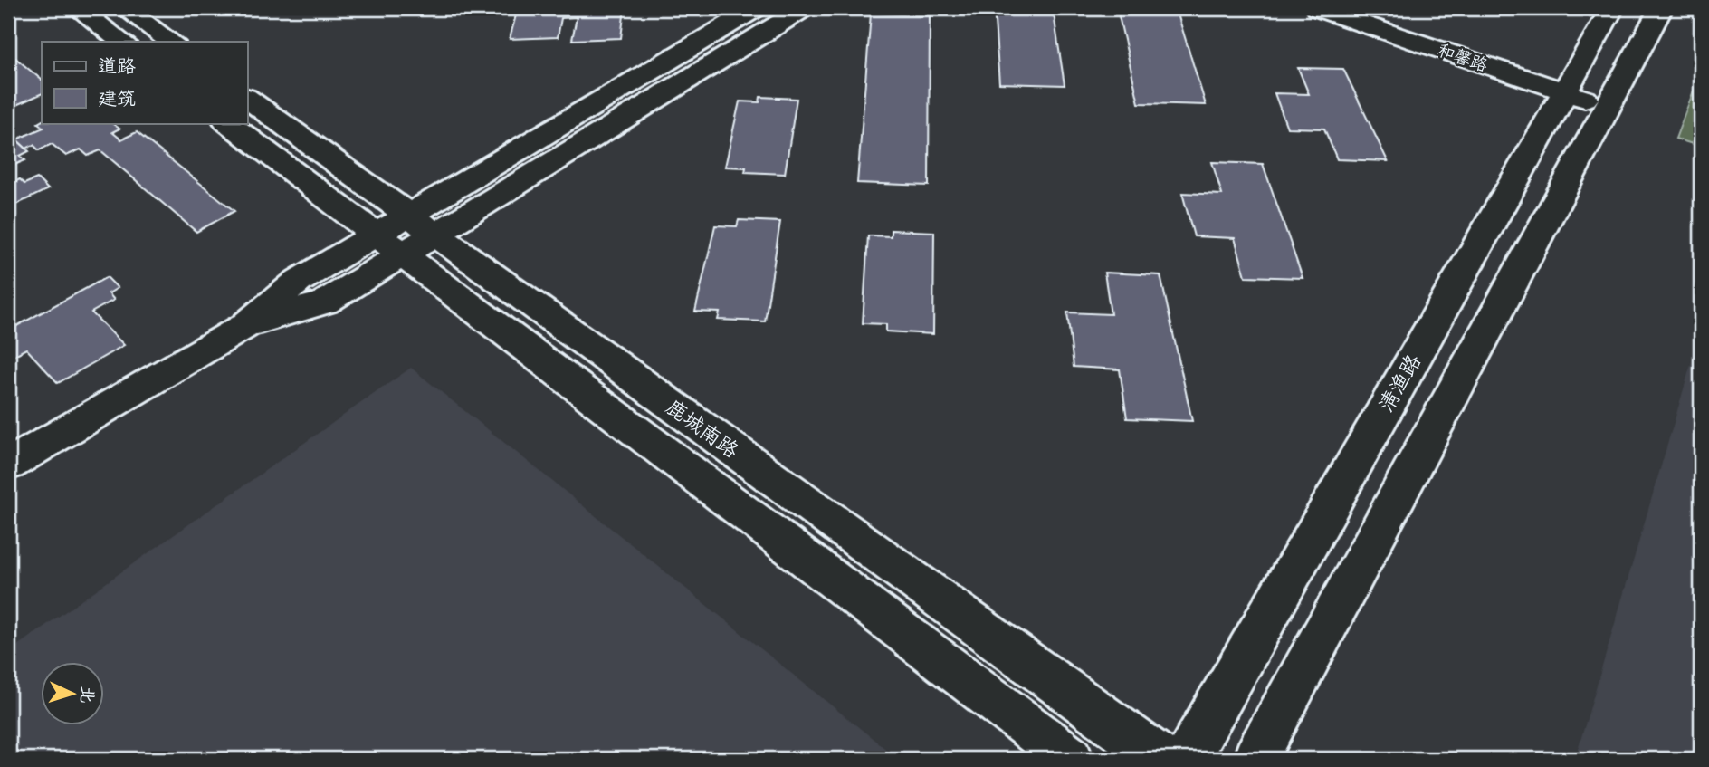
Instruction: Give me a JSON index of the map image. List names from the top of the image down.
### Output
{
  "streets": {
    "street": ["和馨路", "清渔路", "鹿城南路"]
  },
  "crossings": [
    ["和馨路", "清渔路"]
  ],
  "legend": ["道路", "建筑"],
  "north": "right"
}
